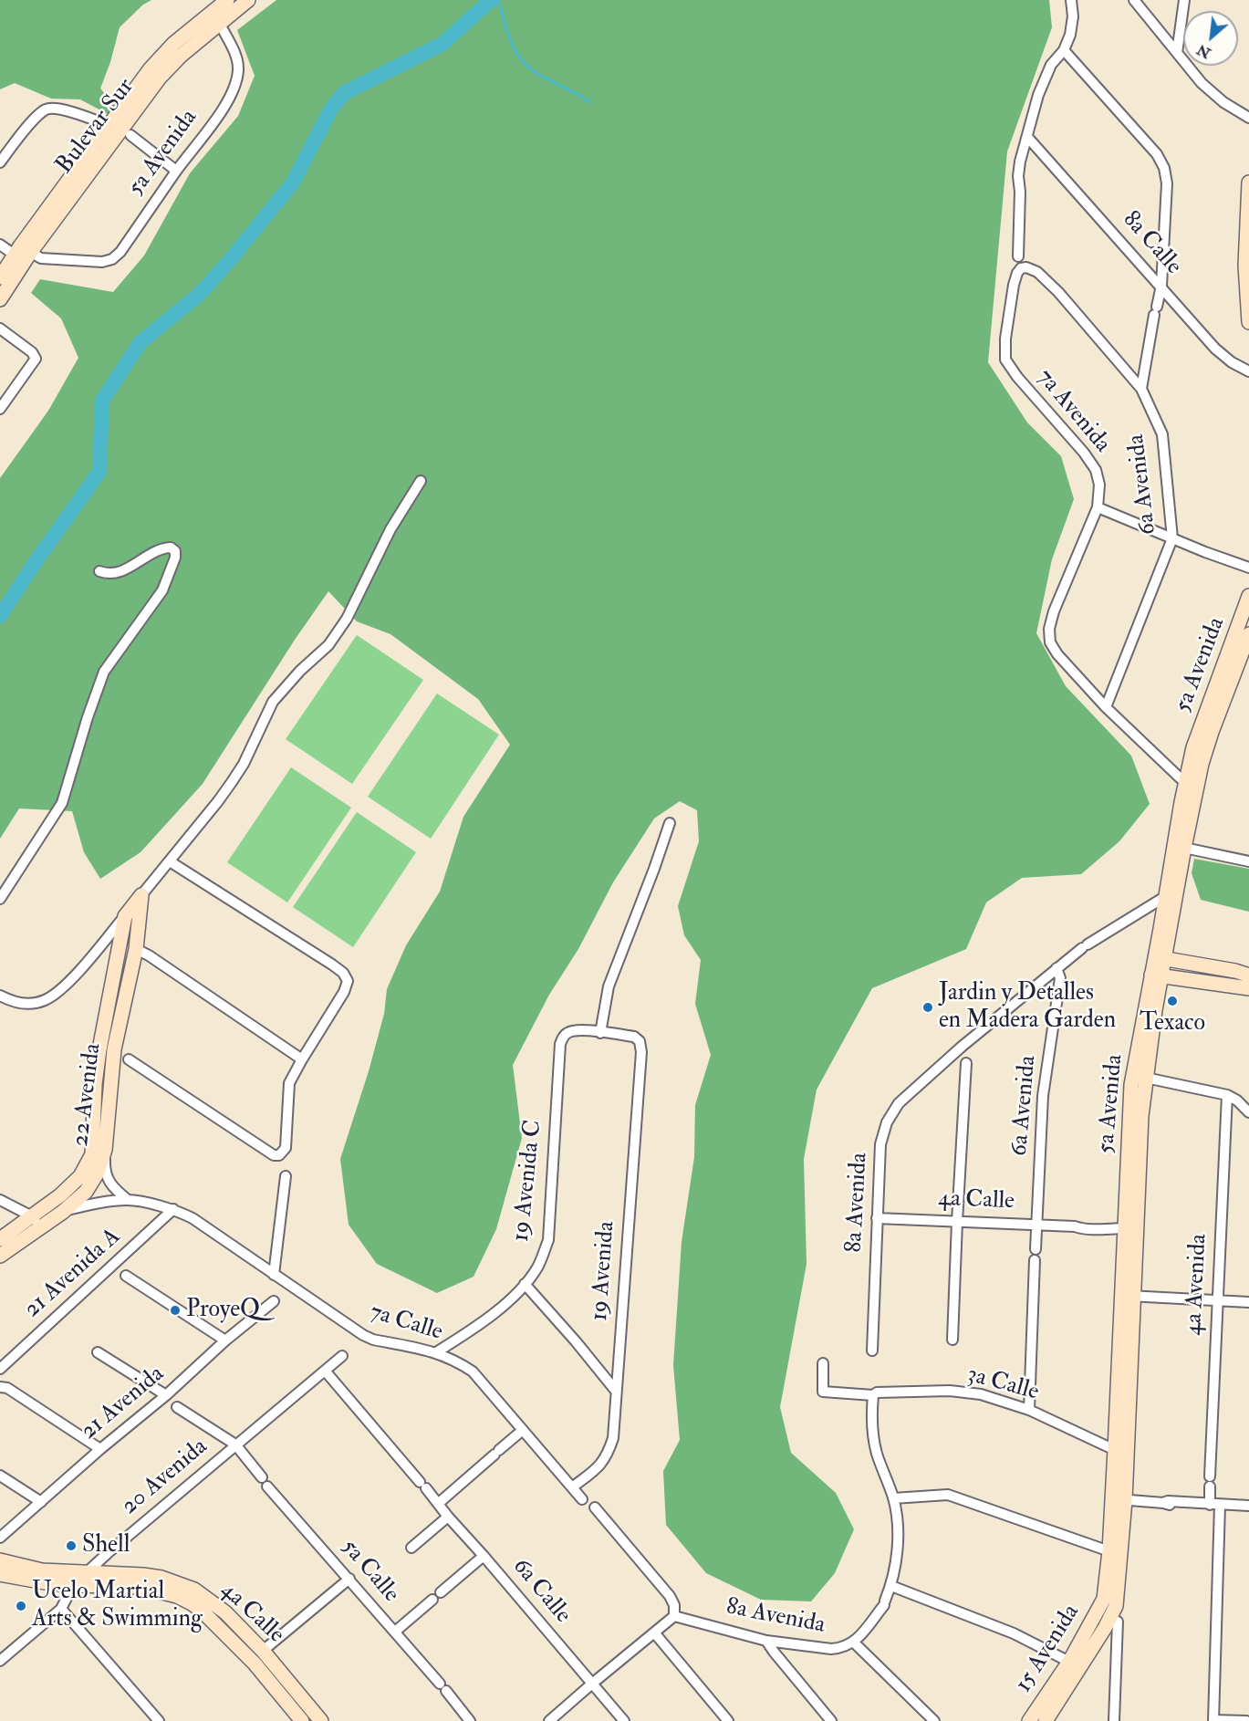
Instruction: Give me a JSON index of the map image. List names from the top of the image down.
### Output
{
  "streets": {
    "main road": [
      "Bulevar Sur",
      "5a Avenida",
      "22 Avenida",
      "4a Calle",
      "15 Avenida"
    ],
    "street": [
      "8a Calle",
      "7a Avenida",
      "6a Avenida",
      "19 Avenida C",
      "8a Avenida",
      "19 Avenida",
      "21 Avenida A",
      "4a Avenida",
      "7a Calle",
      "3a Calle",
      "21 Avenida",
      "20 Avenida",
      "5a Calle",
      "6a Calle"
    ]
  },
  "crossings": [
    ["Bulevar Sur", "5a Avenida"],
    ["5a Avenida", "4a Calle"],
    ["5a Avenida", "3a Calle"],
    ["5a Avenida", "15 Avenida"],
    ["7a Avenida", "6a Avenida"],
    ["6a Avenida", "4a Calle"],
    ["6a Avenida", "8a Avenida"],
    ["22 Avenida", "7a Calle"],
    ["19 Avenida C", "19 Avenida"],
    ["19 Avenida C", "7a Calle"],
    ["4a Calle", "8a Avenida"],
    ["4a Calle", "20 Avenida"],
    ["8a Avenida", "3a Calle"],
    ["19 Avenida", "7a Calle"],
    ["21 Avenida A", "7a Calle"],
    ["20 Avenida", "6a Calle"]
  ],
  "places": [
    "Texaco",
    "Jardin y Detalles en Madera Garden",
    "ProyeQ",
    "Shell",
    "Ucelo Martial Arts & Swimming"
  ],
  "north": "bottom left"
}
